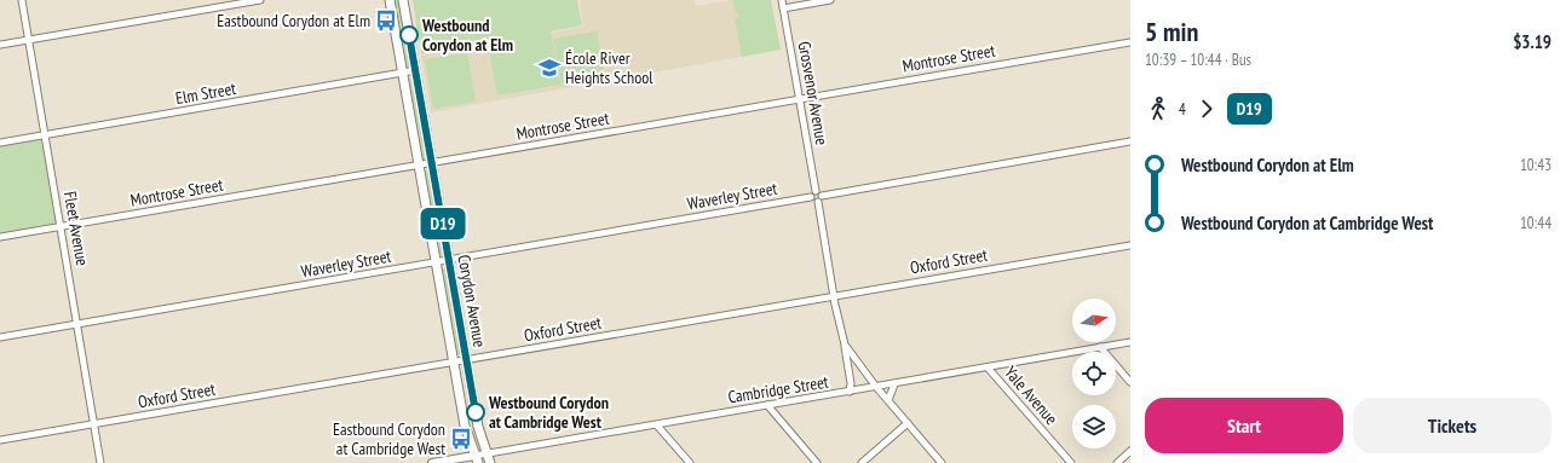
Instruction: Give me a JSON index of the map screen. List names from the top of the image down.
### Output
{
  "streets": {
    "main road": ["Corydon Avenue"],
    "street": [
      "Montrose Street",
      "Elm Street",
      "Grosvenor Avenue",
      "Waverley Street",
      "Fleet Avenue",
      "Oxford Street",
      "Cambridge Street",
      "Yale Avenue"
    ]
  },
  "crossings": [
    ["Montrose Street", "Grosvenor Avenue"],
    ["Montrose Street", "Fleet Avenue"],
    ["Montrose Street", "Corydon Avenue"],
    ["Elm Street", "Fleet Avenue"],
    ["Elm Street", "Corydon Avenue"],
    ["Grosvenor Avenue", "Waverley Street"],
    ["Waverley Street", "Fleet Avenue"],
    ["Waverley Street", "Corydon Avenue"],
    ["Fleet Avenue", "Oxford Street"],
    ["Oxford Street", "Corydon Avenue"],
    ["Corydon Avenue", "Cambridge Street"],
    ["Cambridge Street", "Yale Avenue"]
  ],
  "places": {
    "bus stop": ["Eastbound Corydon at Elm", "Eastbound Corydon at Cambridge West"],
    "other": ["Westbound Corydon at Elm", "Westbound Corydon at Cambridge West"],
    "school or university": ["École River Heights School"]
  },
  "lines": ["bus line D19"],
  "north": "right",
  "page": {
    "on_map": "D19",
    "heading": ["5 min", "10:39 – 10:44 · Bus", "$3.19"],
    "legs": ["4", "D19"],
    "list": [
      {
        "name": "Westbound Corydon at Elm",
        "value": "10:43"
      },
      {
        "name": "Westbound Corydon at Cambridge West",
        "value": "10:44"
      }
    ],
    "buttons": ["Start", "Tickets"]
  }
}
